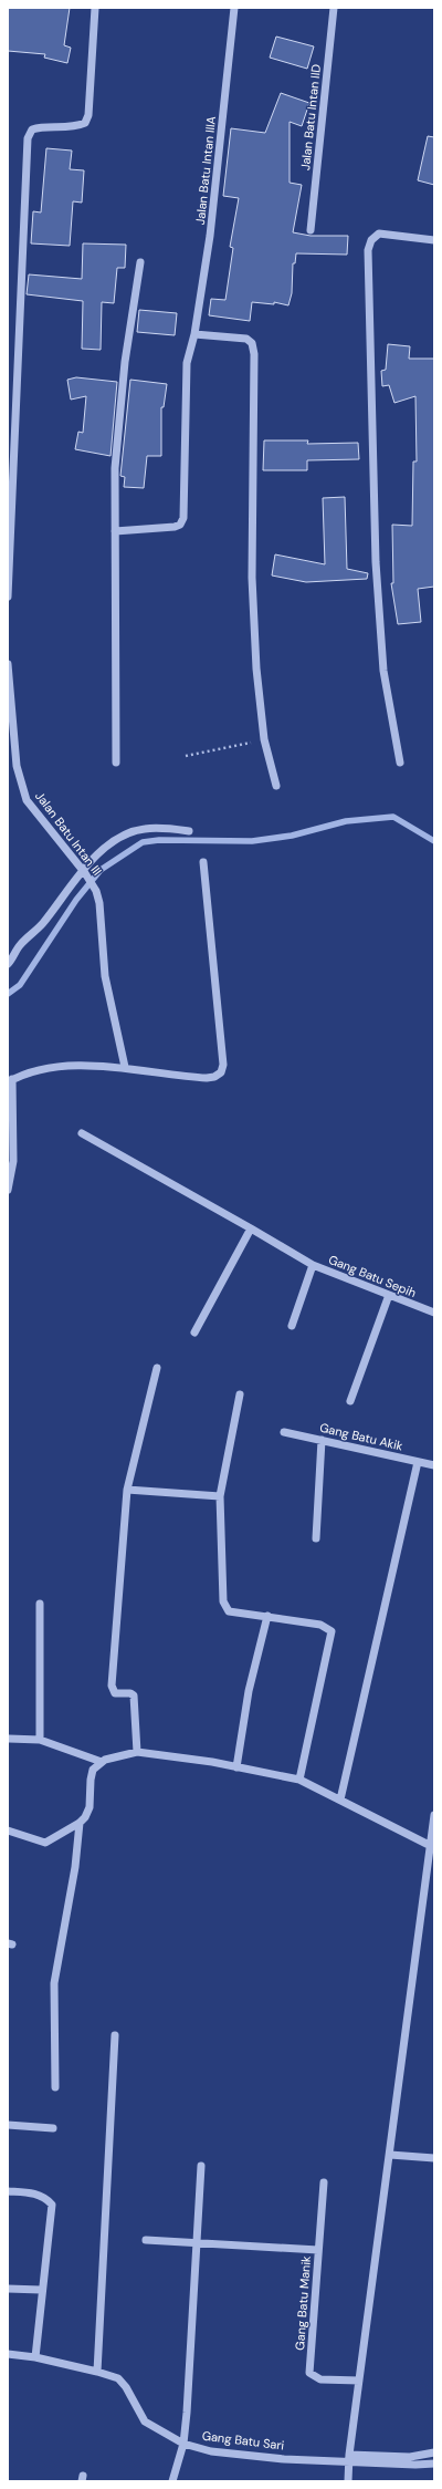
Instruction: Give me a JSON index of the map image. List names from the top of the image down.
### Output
{
  "streets": {
    "street": [
      "Jalan Batu Intan IID",
      "Jalan Batu Intan IIIA",
      "Jalan Batu Intan III",
      "Gang Batu Sepih",
      "Gang Batu Akik",
      "Gang Batu Manik",
      "Gang Batu Sari"
    ]
  }
}
